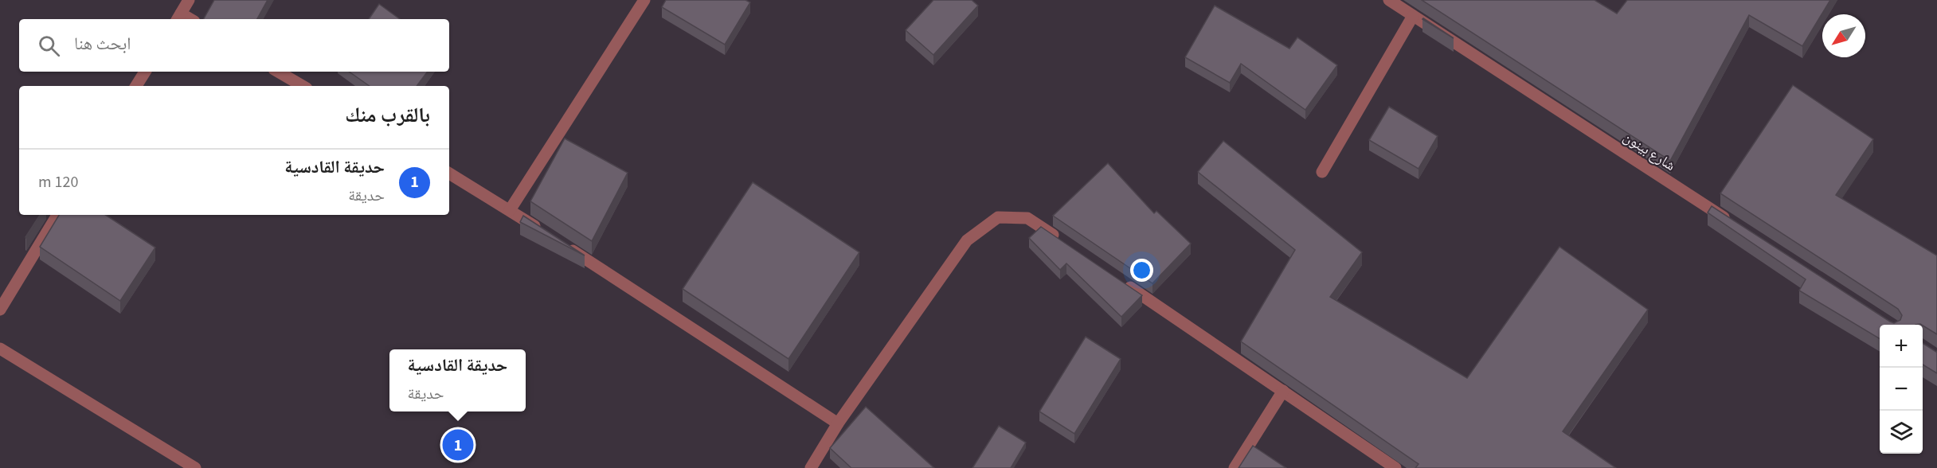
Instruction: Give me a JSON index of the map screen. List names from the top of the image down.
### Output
{
  "streets": {
    "street": ["شارع بينون"]
  },
  "north": "bottom left",
  "page": {
    "search": "ابحث هنا",
    "heading": "بالقرب منك",
    "list": [
      {
        "mark": "1",
        "name": "حديقة القادسية",
        "note": "حديقة",
        "value": "120 m"
      }
    ],
    "map_buttons": ["+", "−"],
    "popup": ["حديقة القادسية", "حديقة"],
    "pins": "1"
  }
}
